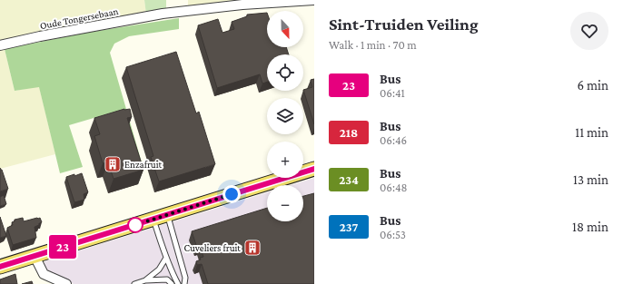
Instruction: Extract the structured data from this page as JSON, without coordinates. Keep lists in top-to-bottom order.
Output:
{
  "streets": {
    "street": ["Oude Tongersebaan"]
  },
  "places": {
    "building": ["Enzafruit", "Cuveliers fruit"]
  },
  "lines": ["bus line 23"],
  "north": "bottom",
  "page": {
    "on_map": "23",
    "heading": ["Sint-Truiden Veiling", "Walk · 1 min · 70 m"],
    "map_buttons": ["+", "−"],
    "list": [
      {
        "mark": "23",
        "name": "Bus",
        "note": "06:41",
        "value": "6 min"
      },
      {
        "mark": "218",
        "name": "Bus",
        "note": "06:46",
        "value": "11 min"
      },
      {
        "mark": "234",
        "name": "Bus",
        "note": "06:48",
        "value": "13 min"
      },
      {
        "mark": "237",
        "name": "Bus",
        "note": "06:53",
        "value": "18 min"
      }
    ]
  }
}
